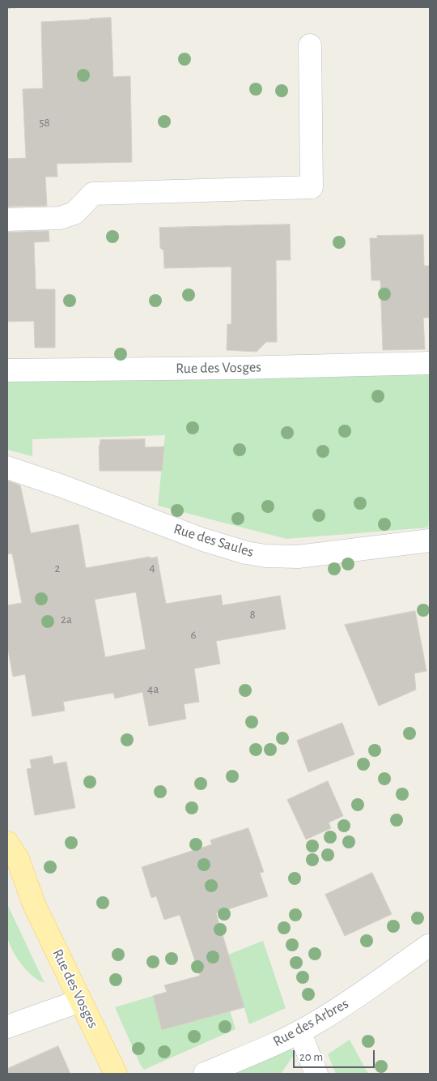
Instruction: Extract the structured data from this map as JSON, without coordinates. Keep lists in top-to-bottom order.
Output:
{
  "streets": {
    "main road": ["Rue des Vosges"],
    "street": ["Rue des Saules", "Rue des Arbres"]
  },
  "house_numbers": [
    "58",
    "4",
    "2",
    "8",
    "2a",
    "6",
    "4a"
  ],
  "scale_bar": "20 m"
}
